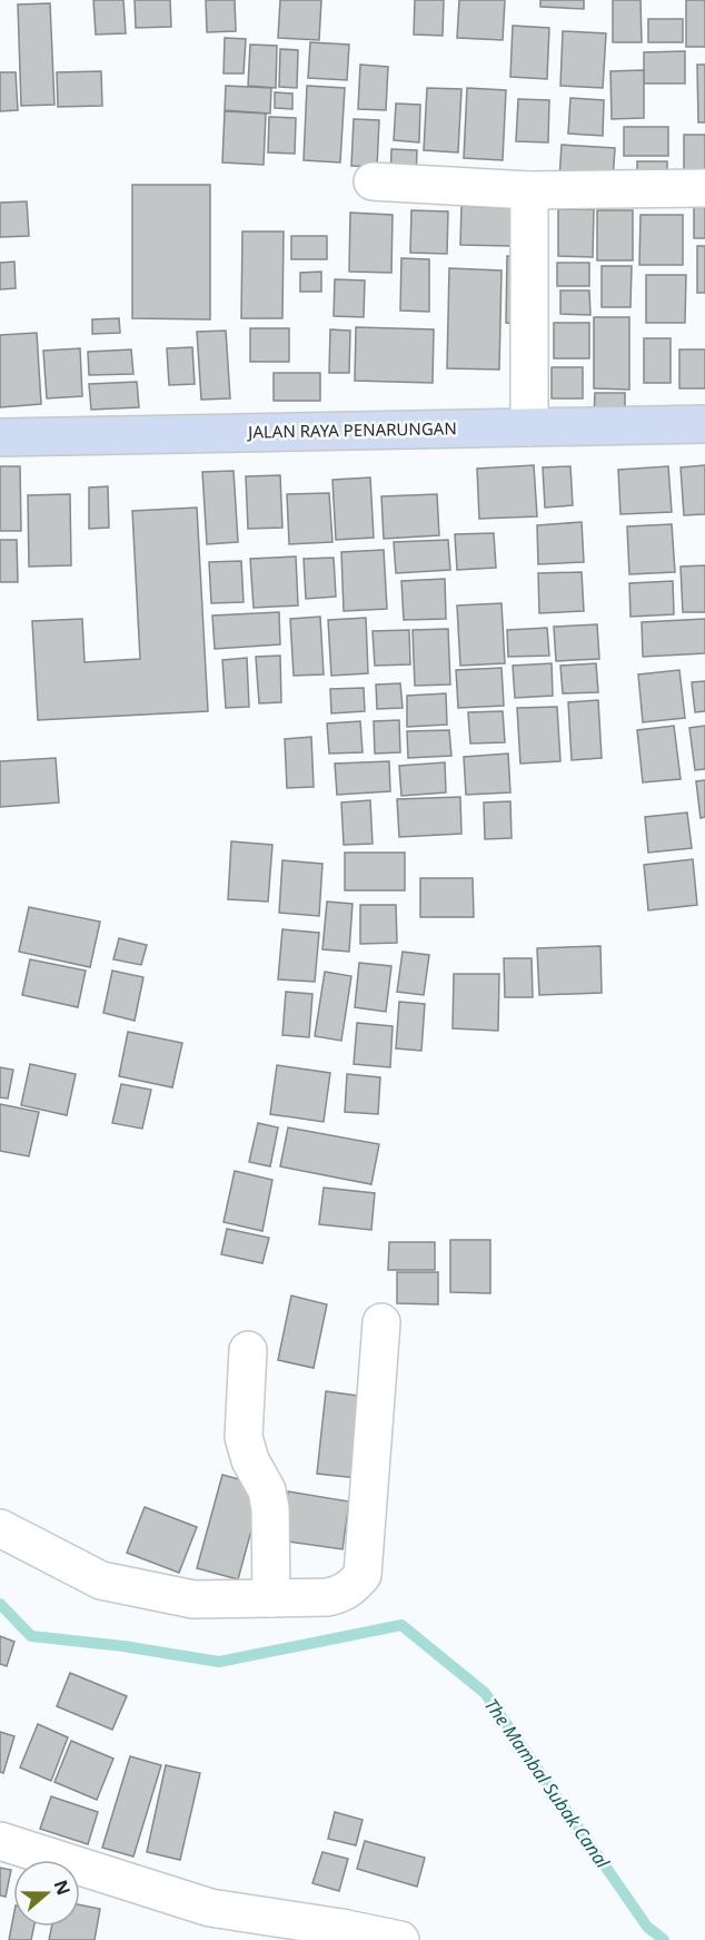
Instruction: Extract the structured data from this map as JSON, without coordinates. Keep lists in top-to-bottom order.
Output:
{
  "streets": {
    "main road": ["JALAN RAYA PENARUNGAN"]
  },
  "water": ["The Mambal Subak Canal"],
  "north": "right"
}
